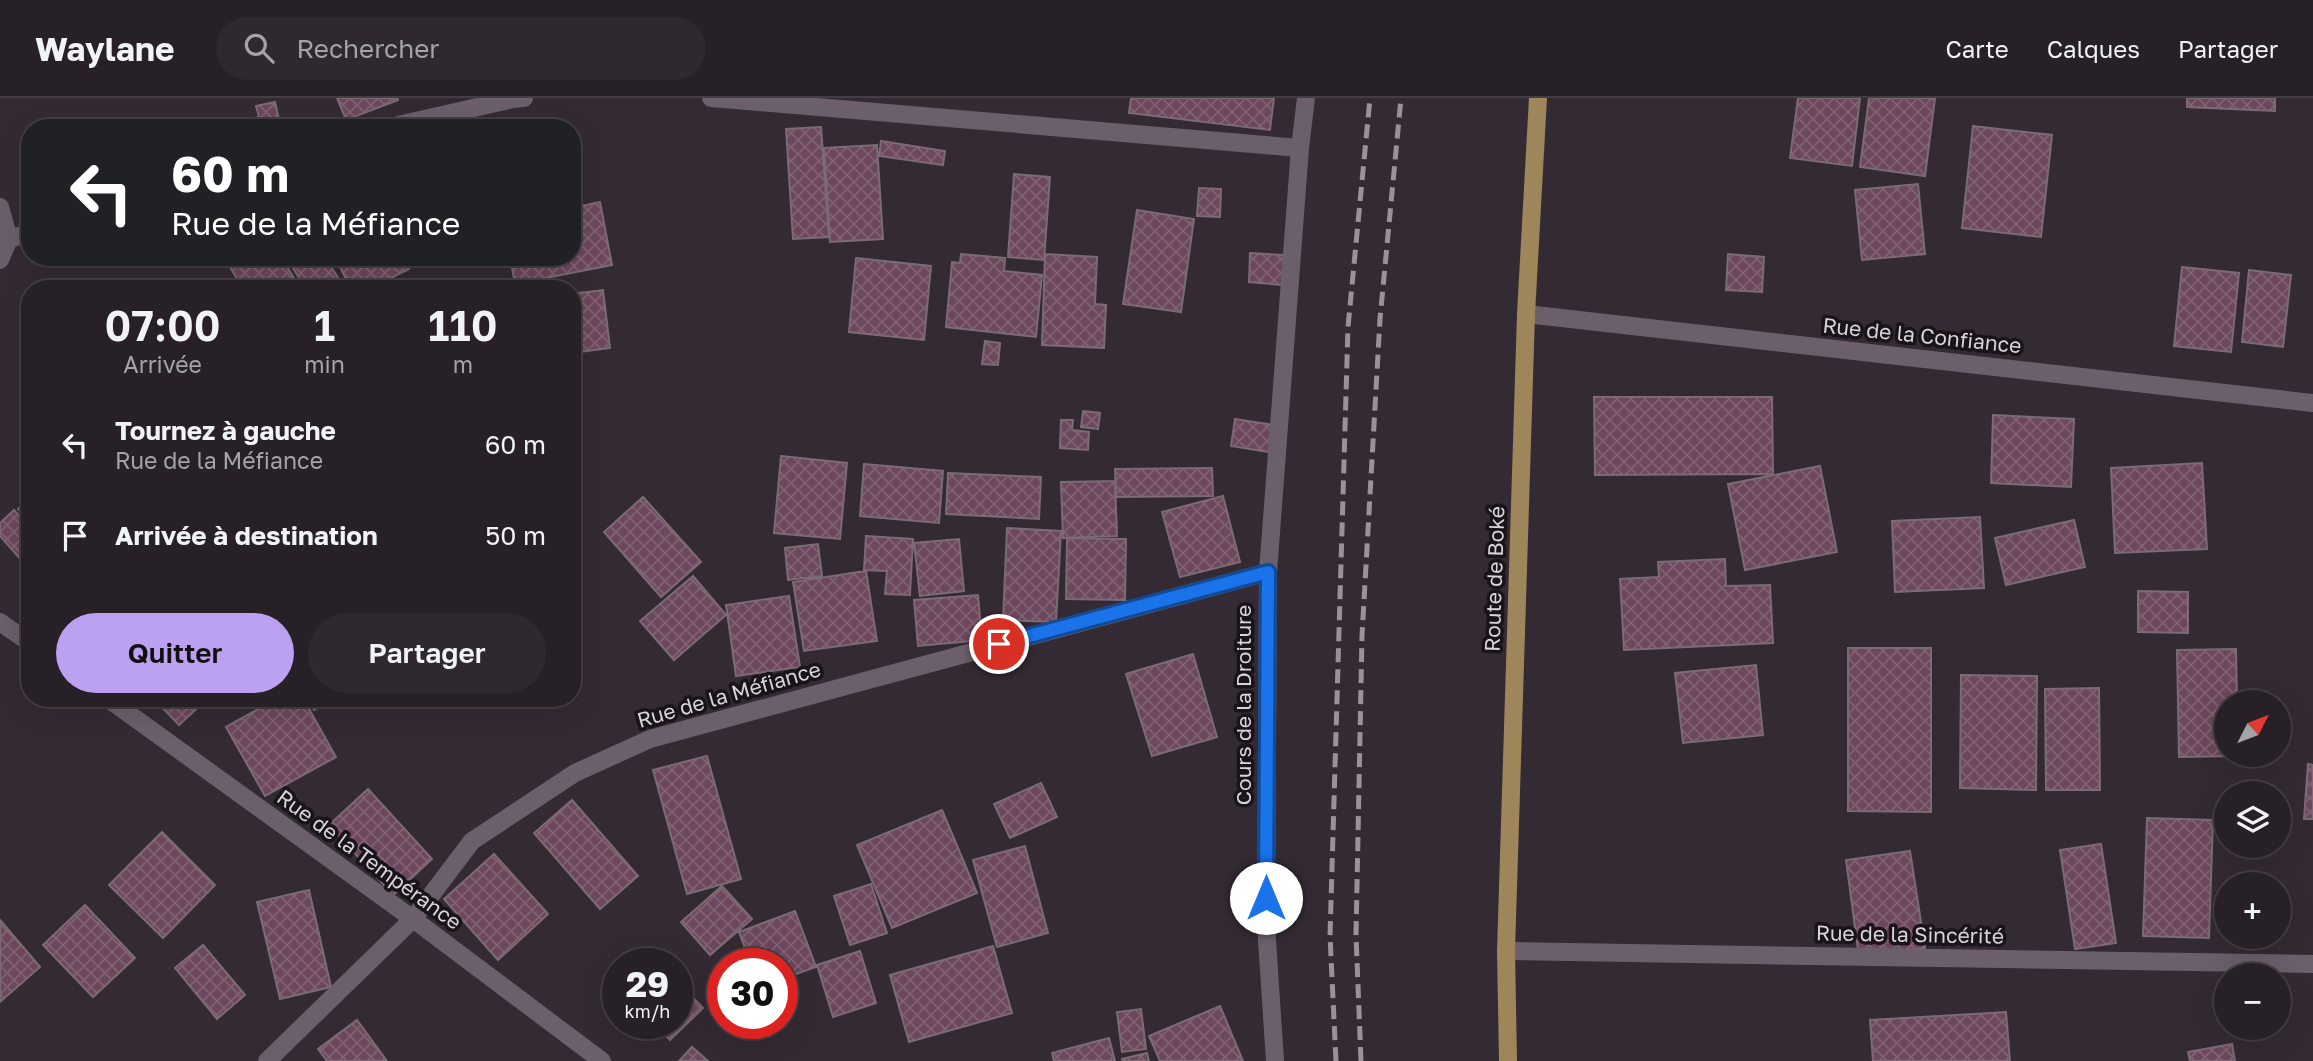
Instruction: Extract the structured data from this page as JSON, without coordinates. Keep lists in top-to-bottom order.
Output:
{
  "streets": {
    "main road": ["Route de Boké"],
    "street": [
      "Rue de la Confiance",
      "Rue de la Méfiance",
      "Cours de la Droiture",
      "Rue de la Tempérance",
      "Rue de la Sincérité"
    ]
  },
  "crossings": [
    ["Rue de la Confiance", "Route de Boké"],
    ["Route de Boké", "Rue de la Sincérité"],
    ["Rue de la Méfiance", "Cours de la Droiture"],
    ["Rue de la Méfiance", "Rue de la Tempérance"]
  ],
  "north": "top right",
  "page": {
    "header": "Waylane",
    "search": "Rechercher",
    "nav": ["Carte", "Calques", "Partager"],
    "turn": ["60 m", "Rue de la Méfiance"],
    "eta": [
      "07:00",
      "Arrivée",
      "1",
      "min",
      "110",
      "m"
    ],
    "list": [
      {
        "name": "Tournez à gauche",
        "note": "Rue de la Méfiance",
        "value": "60 m"
      },
      {
        "name": "Arrivée à destination",
        "value": "50 m"
      }
    ],
    "buttons": ["Quitter", "Partager"],
    "map_buttons": ["+", "−"],
    "speed": "29 km/h",
    "limit": "30"
  }
}
